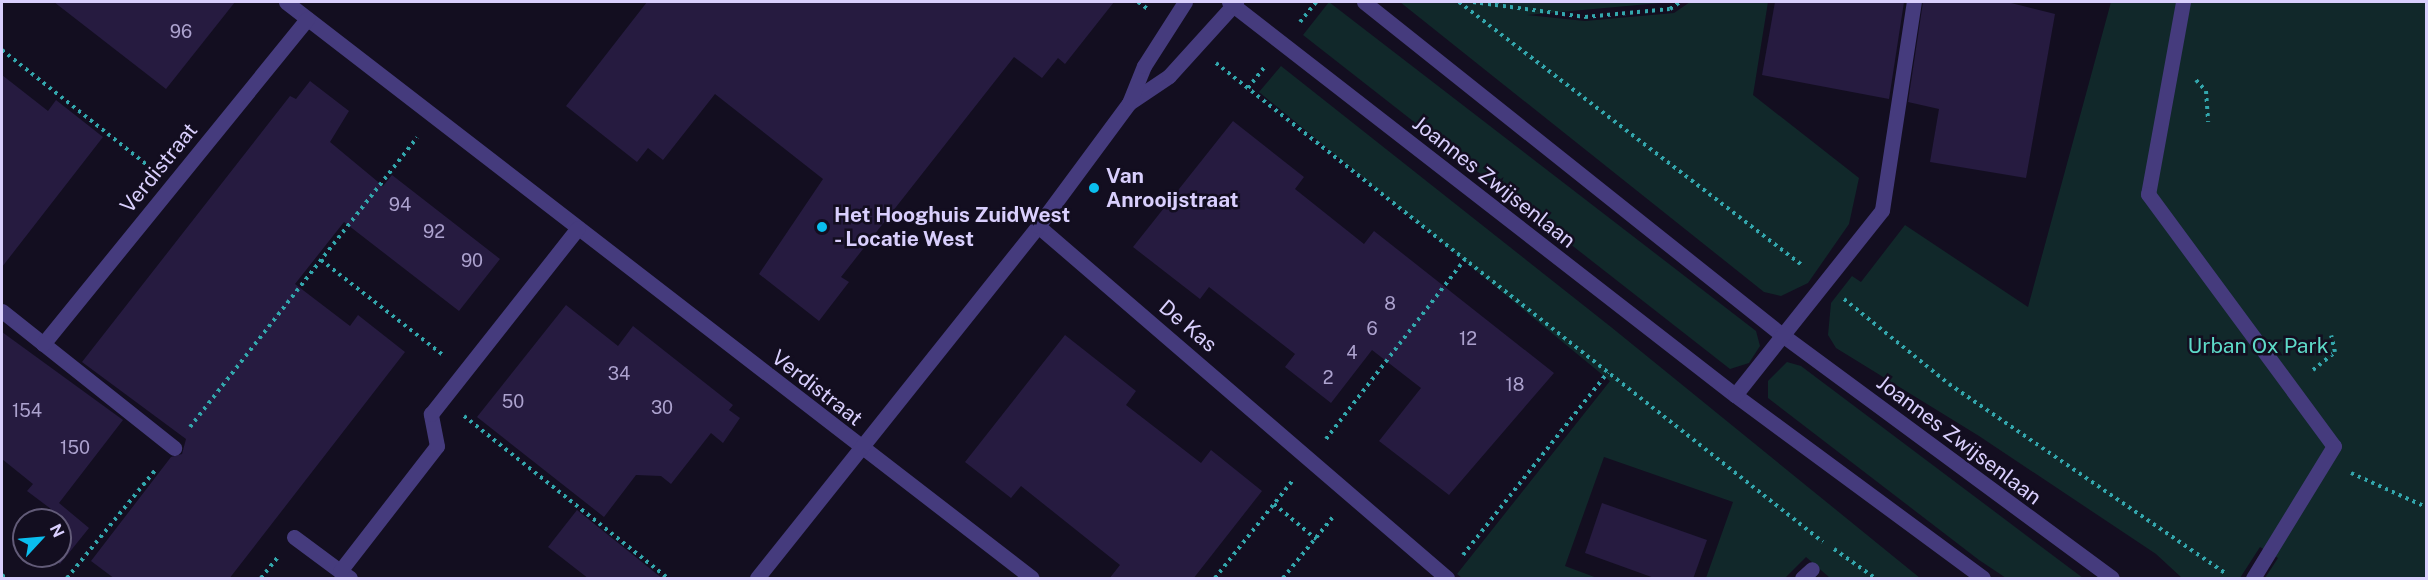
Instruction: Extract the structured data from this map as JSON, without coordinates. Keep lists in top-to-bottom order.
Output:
{
  "streets": {
    "street": ["Verdistraat", "Joannes Zwijsenlaan", "De Kas"]
  },
  "parks": ["Urban Ox Park"],
  "places": ["Van Anrooijstraat", "Het Hooghuis ZuidWest - Locatie West"],
  "house_numbers": [
    "96",
    "94",
    "92",
    "90",
    "8",
    "6",
    "12",
    "4",
    "34",
    "2",
    "18",
    "50",
    "30",
    "154",
    "150"
  ],
  "north": "top right"
}
